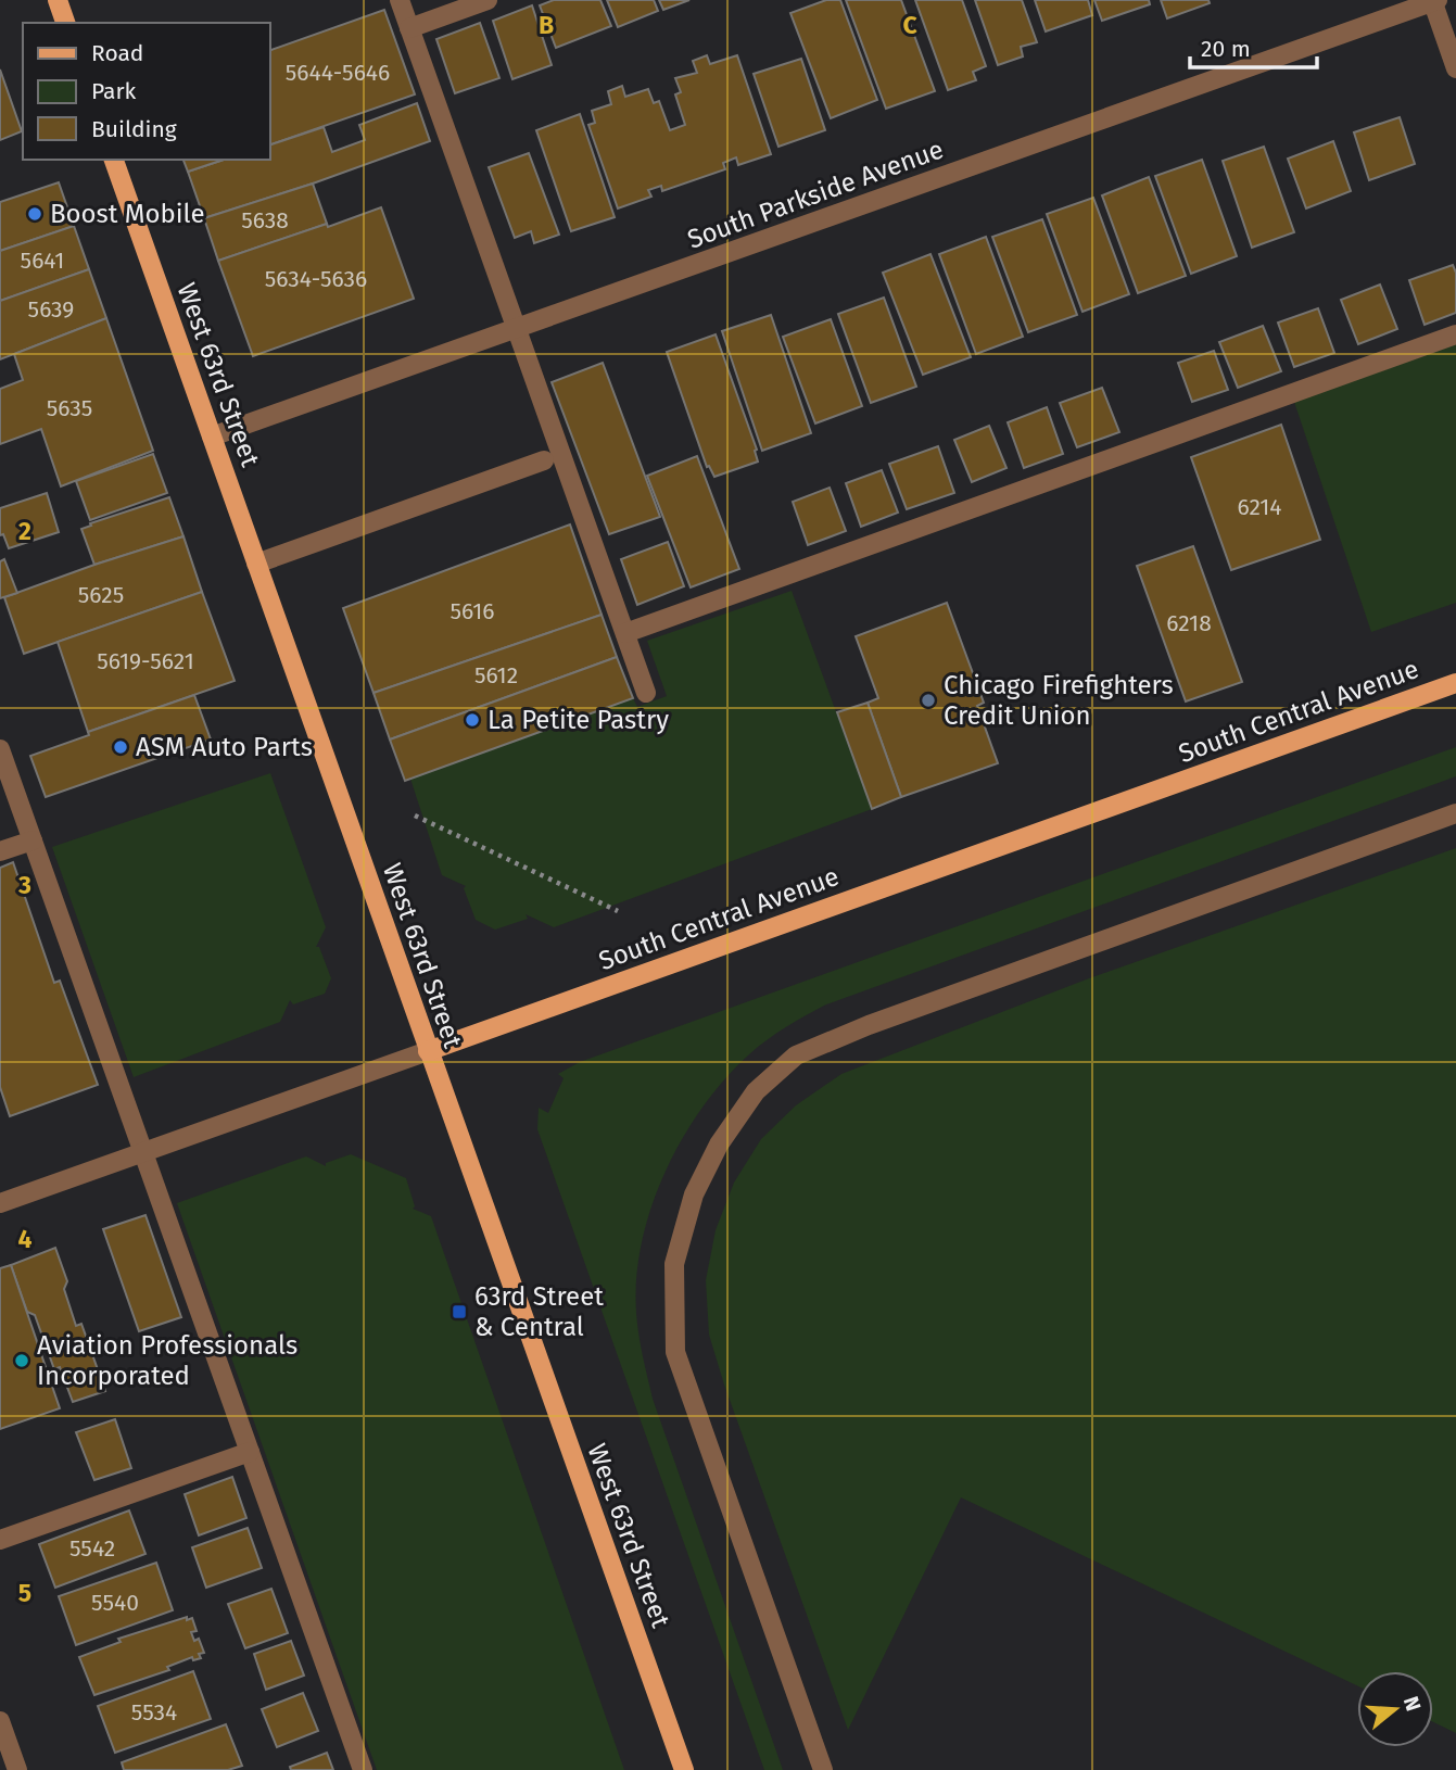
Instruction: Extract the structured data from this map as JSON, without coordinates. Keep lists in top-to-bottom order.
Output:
{
  "streets": {
    "main road": ["West 63rd Street", "South Central Avenue"],
    "street": ["South Parkside Avenue"]
  },
  "crossings": [
    ["South Parkside Avenue", "West 63rd Street"],
    ["West 63rd Street", "South Central Avenue"]
  ],
  "places": {
    "other": [
      "Boost Mobile",
      "Chicago Firefighters Credit Union",
      "La Petite Pastry",
      "ASM Auto Parts",
      "Aviation Professionals Incorporated"
    ],
    "transit": ["63rd Street & Central"]
  },
  "house_numbers": [
    "5644-5646",
    "5638",
    "5641",
    "5634-5636",
    "5639",
    "5635",
    "6214",
    "5625",
    "5616",
    "6218",
    "5619-5621",
    "5612",
    "5542",
    "5540",
    "5534"
  ],
  "legend": ["Road", "Park", "Building"],
  "scale_bar": "20 m",
  "north": "right",
  "grid": {
    "columns": ["B", "C"],
    "rows": [
      "2",
      "3",
      "4",
      "5"
    ]
  }
}
